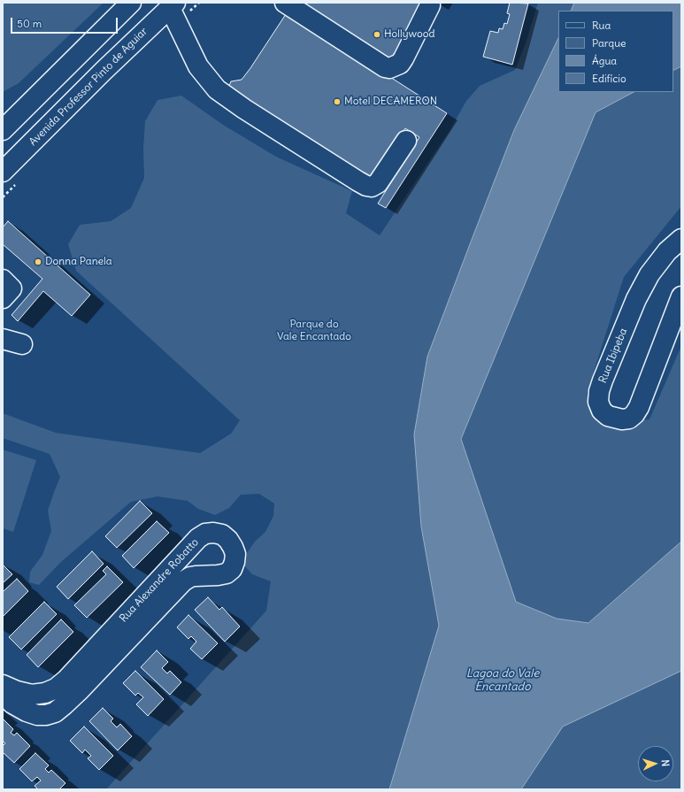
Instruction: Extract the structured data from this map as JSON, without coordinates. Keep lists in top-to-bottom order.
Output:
{
  "streets": {
    "street": ["Avenida Professor Pinto de Aguiar", "Rua Ibipeba", "Rua Alexandre Robatto"]
  },
  "water": ["Lagoa do Vale Encantado"],
  "parks": ["Parque do Vale Encantado"],
  "places": ["Hollywood", "Motel DECAMERON", "Donna Panela"],
  "legend": [
    "Rua",
    "Parque",
    "Água",
    "Edifício"
  ],
  "scale_bar": "50 m",
  "north": "right"
}
